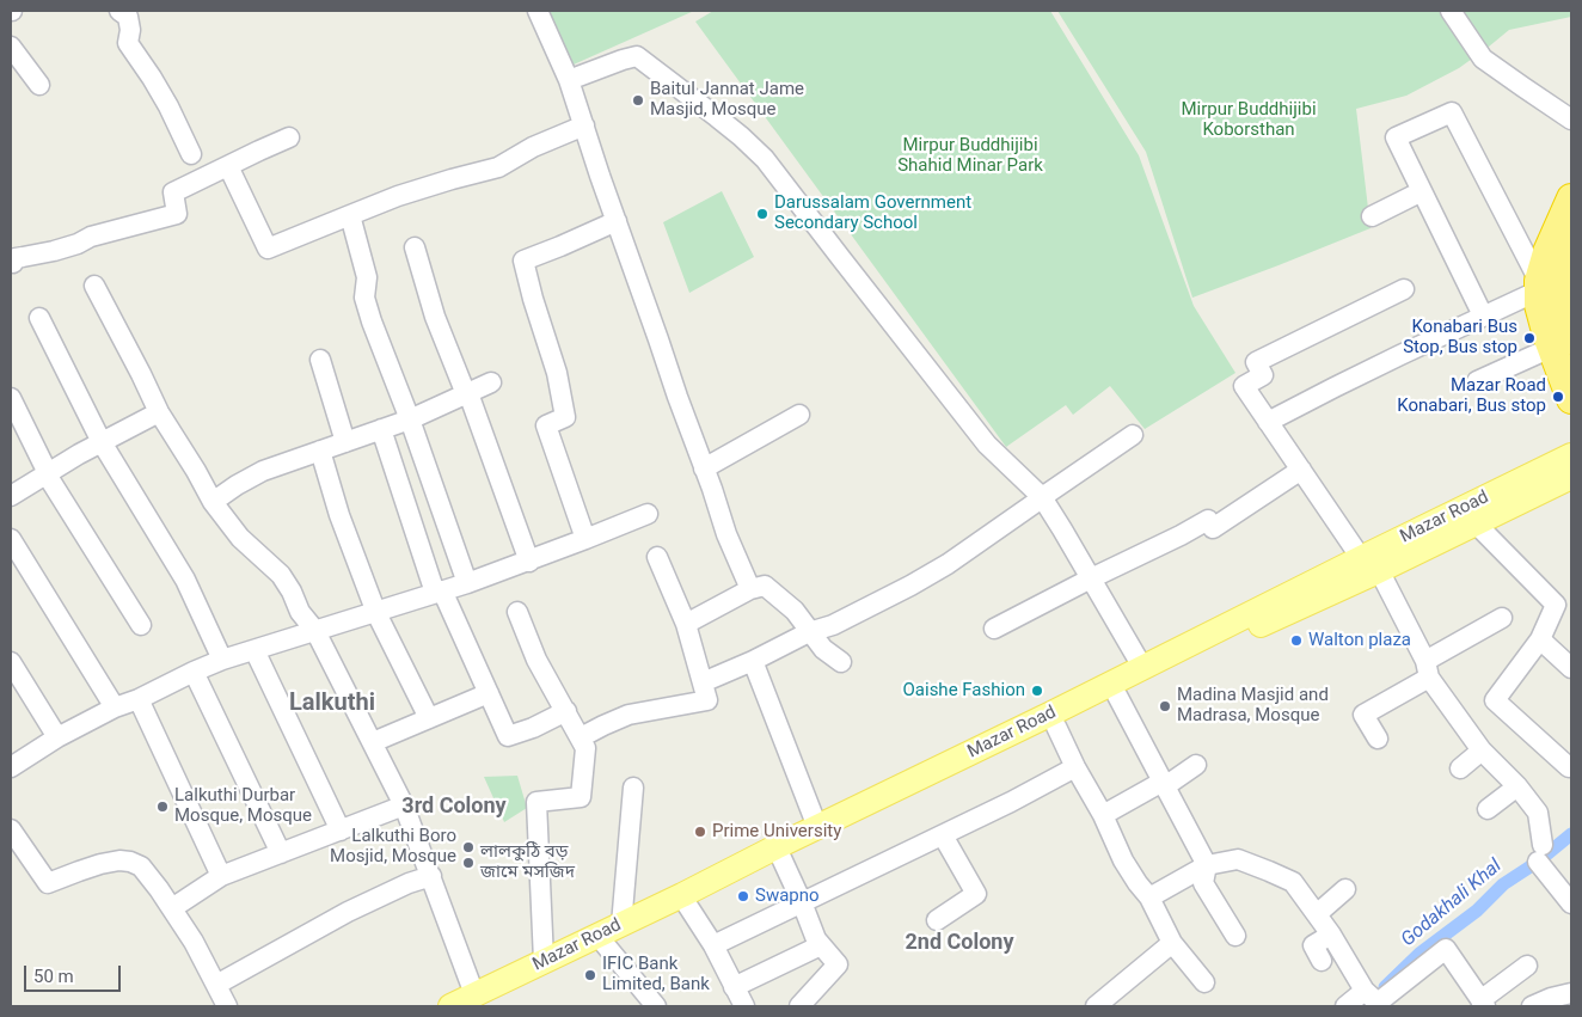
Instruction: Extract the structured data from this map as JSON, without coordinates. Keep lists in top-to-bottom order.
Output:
{
  "streets": {
    "main road": ["Mazar Road"]
  },
  "districts": ["Lalkuthi", "3rd Colony", "2nd Colony"],
  "water": ["Godakhali Khal"],
  "parks": ["Mirpur Buddhijibi Koborsthan", "Mirpur Buddhijibi Shahid Minar Park"],
  "places": [
    "Baitul Jannat Jame Masjid, Mosque",
    "Darussalam Government Secondary School",
    "Konabari Bus Stop, Bus stop",
    "Mazar Road Konabari, Bus stop",
    "Walton plaza",
    "Oaishe Fashion",
    "Madina Masjid and Madrasa, Mosque",
    "Lalkuthi Durbar Mosque, Mosque",
    "Prime University",
    "Lalkuthi Boro Mosjid, Mosque",
    "লালকুঠি বড় জামে মসজিদ",
    "Swapno",
    "IFIC Bank Limited, Bank"
  ],
  "scale_bar": "50 m"
}
